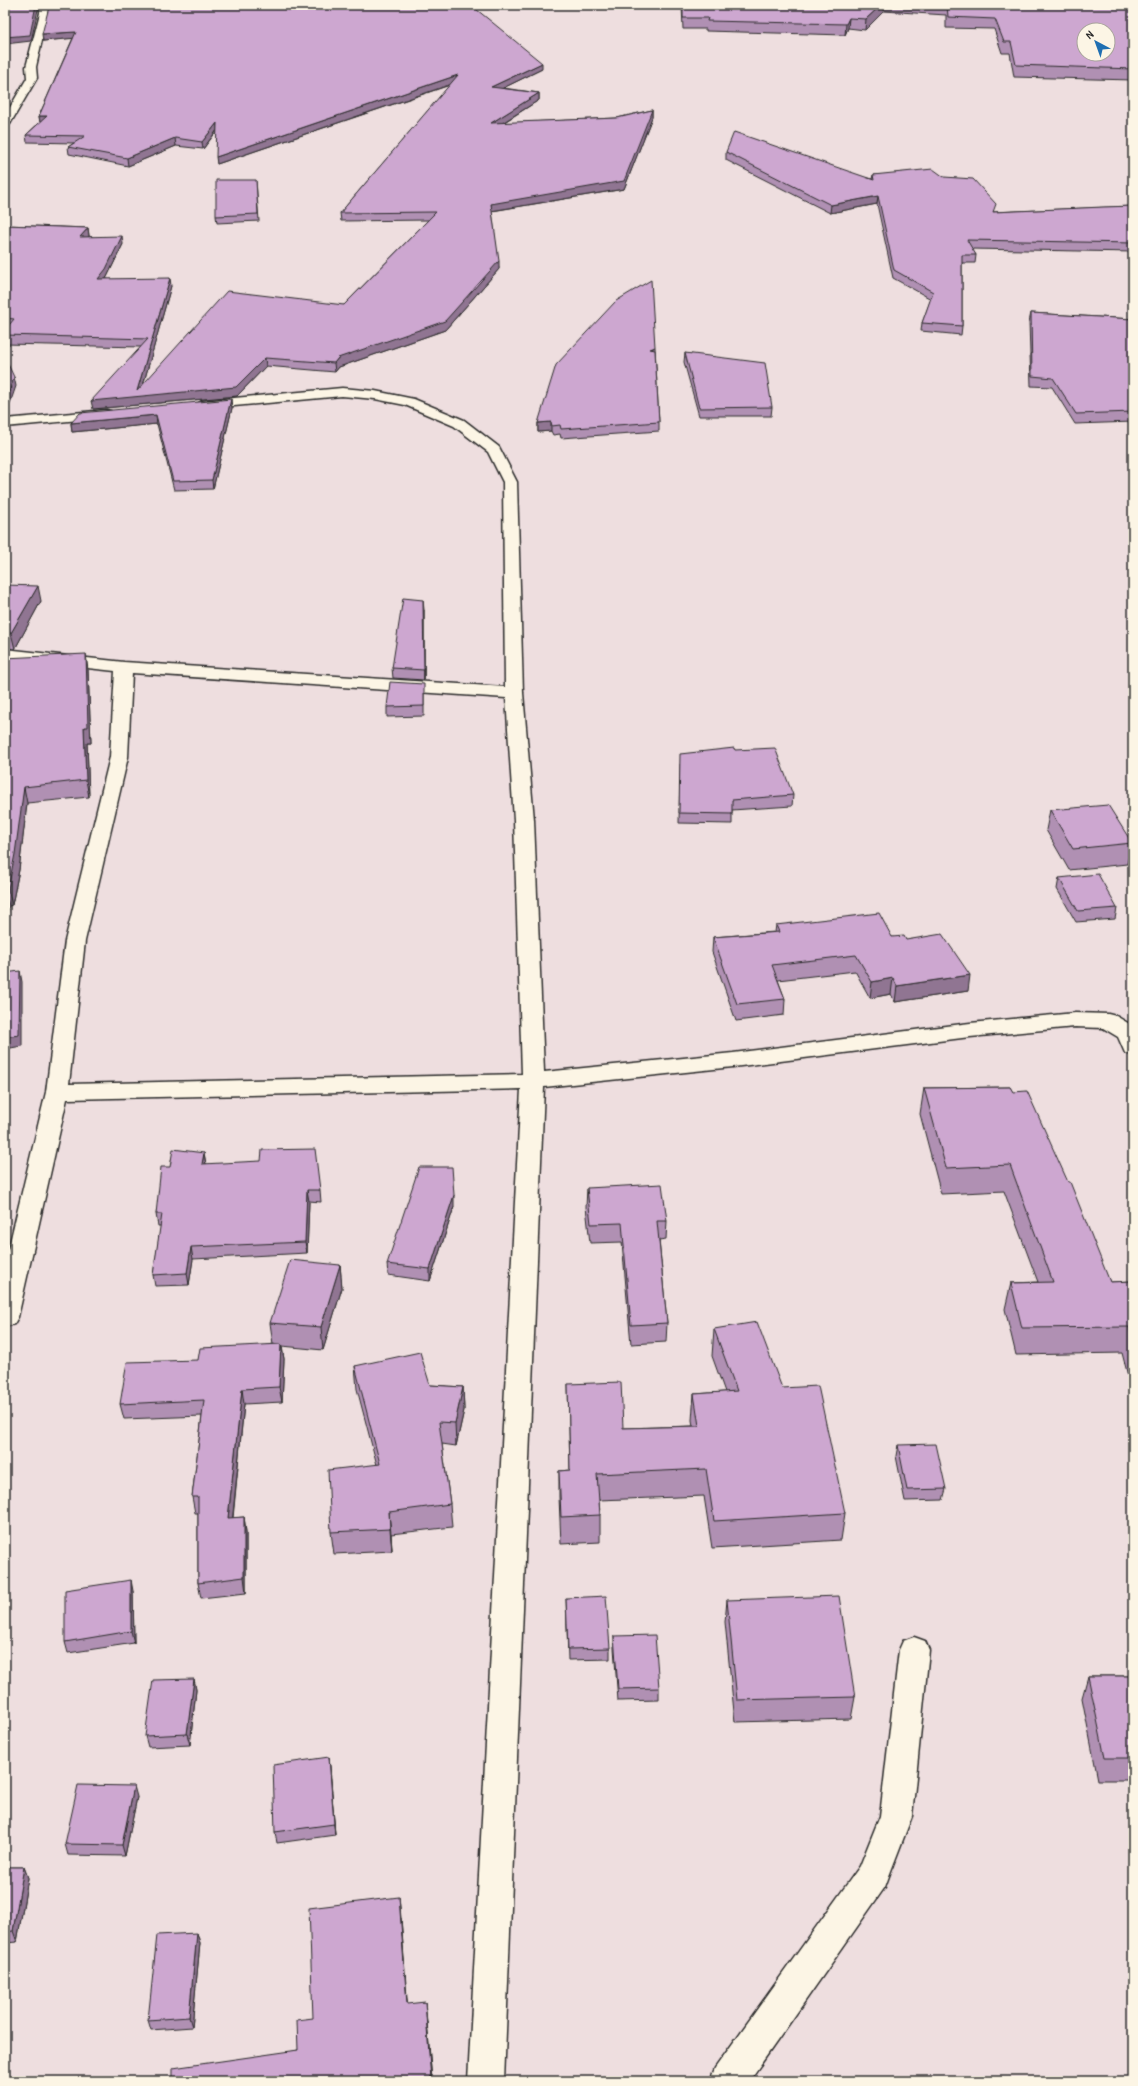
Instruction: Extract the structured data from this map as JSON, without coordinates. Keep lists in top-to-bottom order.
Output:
{
  "north": "top left"
}
